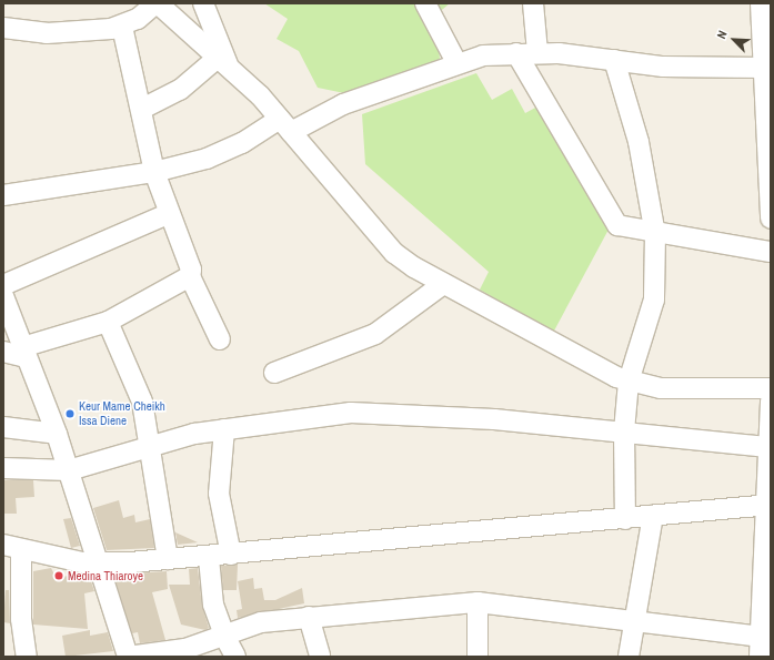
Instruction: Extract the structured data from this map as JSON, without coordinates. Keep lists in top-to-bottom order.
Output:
{
  "places": ["Keur Mame Cheikh Issa Diene", "Medina Thiaroye"],
  "north": "top left"
}
